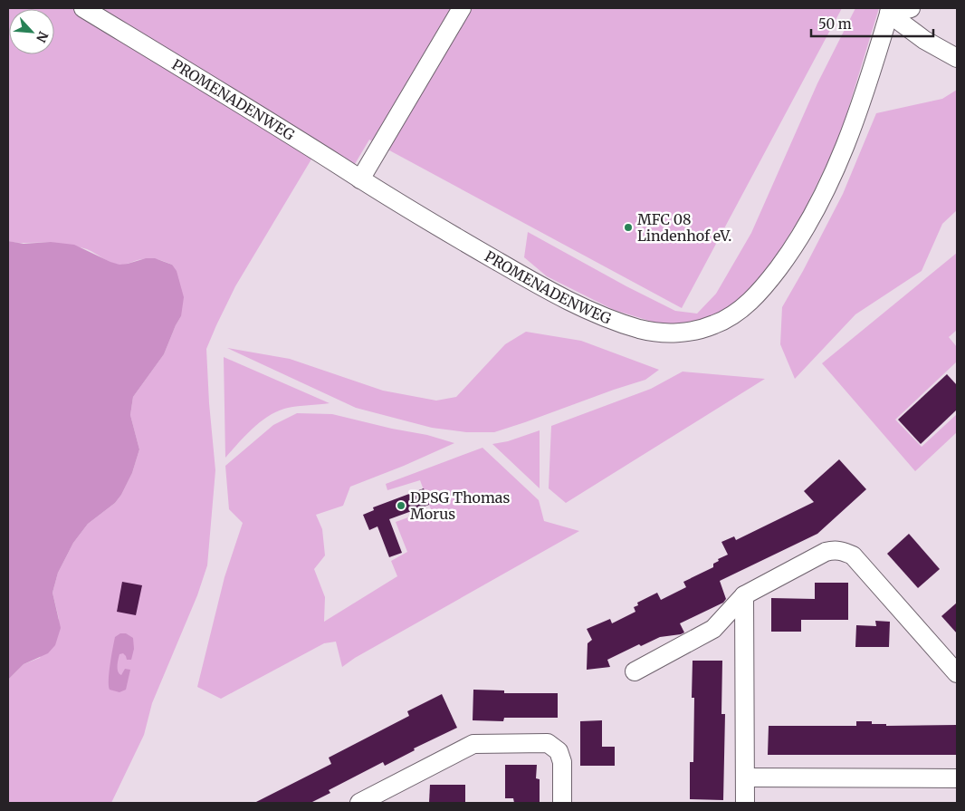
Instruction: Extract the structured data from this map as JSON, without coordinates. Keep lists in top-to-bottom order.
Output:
{
  "streets": {
    "street": ["PROMENADENWEG"]
  },
  "places": ["MFC 08 Lindenhof eV.", "DPSG Thomas Morus"],
  "scale_bar": "50 m",
  "north": "bottom right"
}
